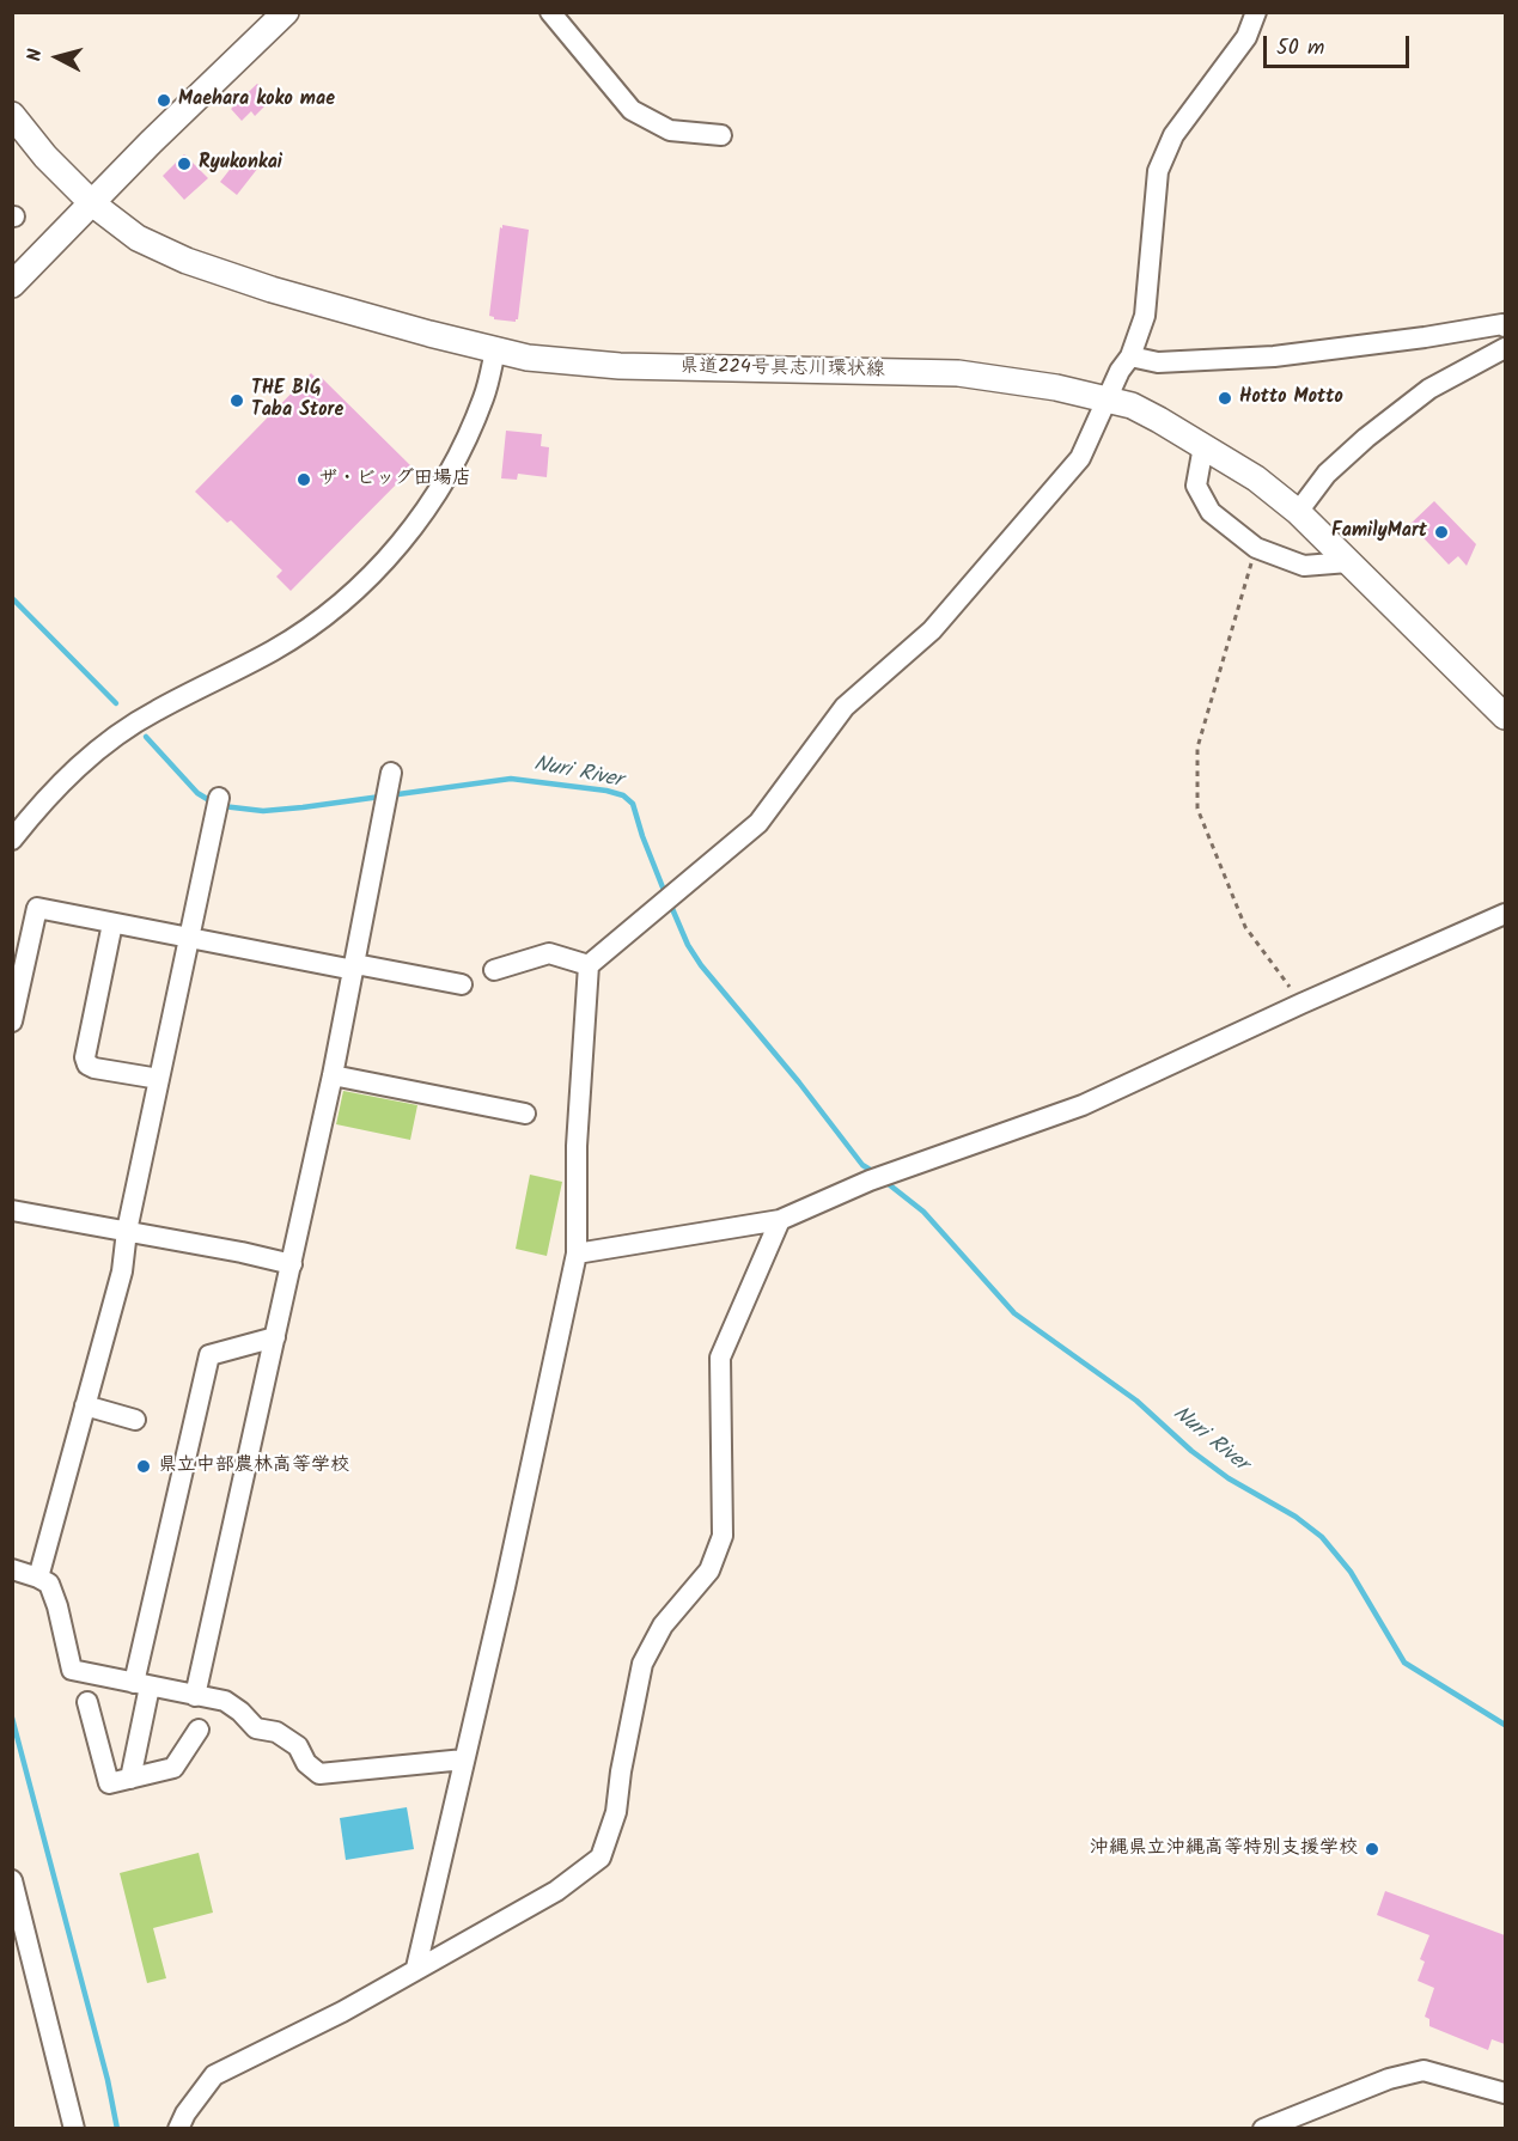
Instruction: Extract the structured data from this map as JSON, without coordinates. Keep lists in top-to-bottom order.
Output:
{
  "streets": {
    "main road": ["県道224号具志川環状線"]
  },
  "water": ["Nuri River"],
  "places": [
    "Maehara koko mae",
    "Ryukonkai",
    "Hotto Motto",
    "THE BIG Taba Store",
    "ザ・ビッグ田場店",
    "FamilyMart",
    "県立中部農林高等学校",
    "沖縄県立沖縄高等特別支援学校"
  ],
  "scale_bar": "50 m",
  "north": "left"
}
